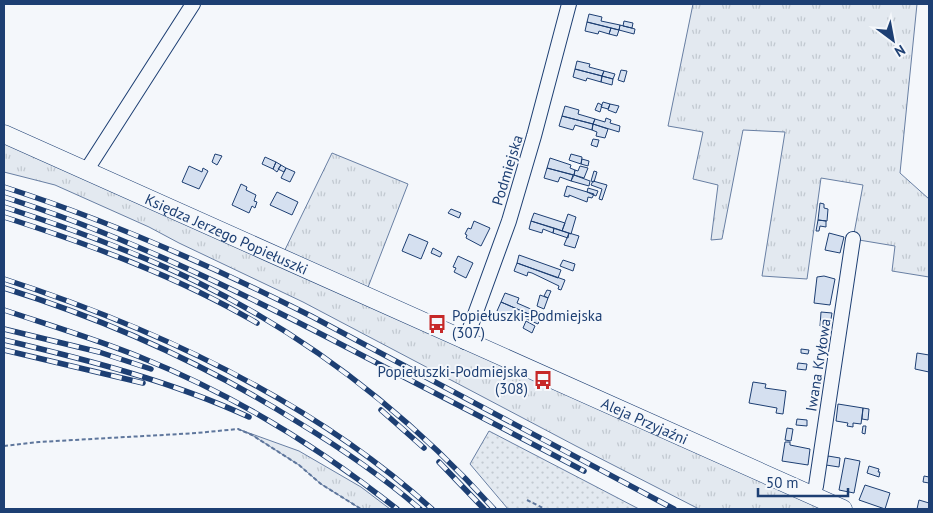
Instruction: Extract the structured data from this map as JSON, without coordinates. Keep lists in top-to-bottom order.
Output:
{
  "streets": {
    "main road": ["Księdza Jerzego Popiełuszki", "Aleja Przyjaźni"],
    "street": ["Podmiejska", "Iwana Kryłowa"]
  },
  "crossings": [
    ["Podmiejska", "Aleja Przyjaźni"],
    ["Księdza Jerzego Popiełuszki", "Aleja Przyjaźni"],
    ["Iwana Kryłowa", "Aleja Przyjaźni"]
  ],
  "places": {
    "bus stop": ["Popiełuszki-Podmiejska (307)", "Popiełuszki-Podmiejska (308)"]
  },
  "scale_bar": "50 m",
  "north": "bottom right"
}
